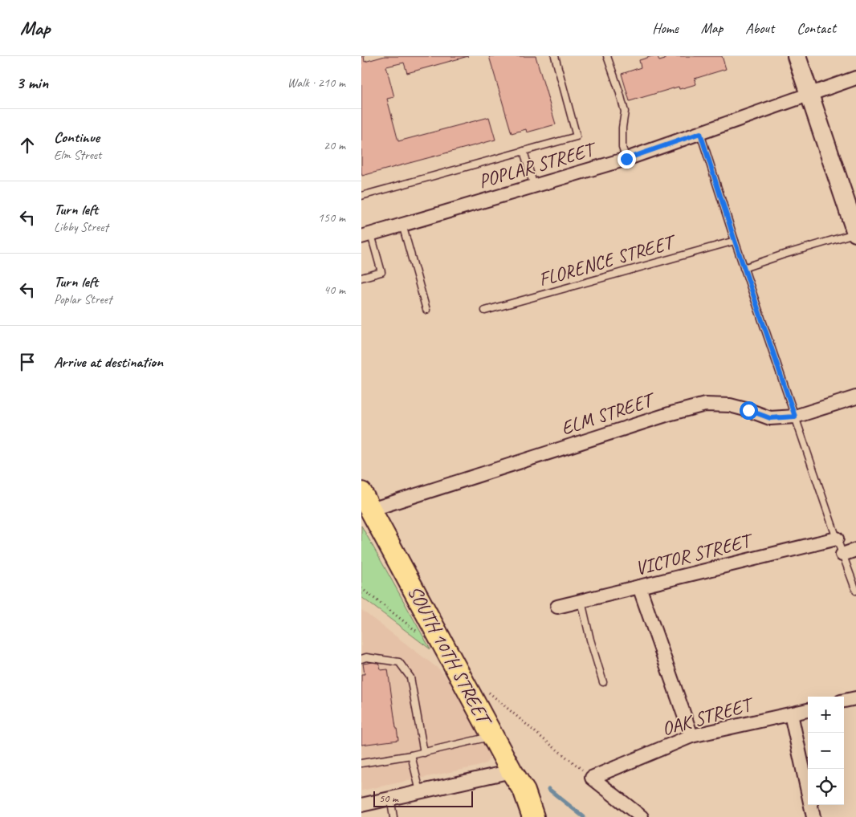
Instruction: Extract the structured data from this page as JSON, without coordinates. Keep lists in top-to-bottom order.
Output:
{
  "streets": {
    "highway": ["SOUTH 10TH STREET"],
    "street": [
      "POPLAR STREET",
      "ELM STREET",
      "VICTOR STREET",
      "OAK STREET"
    ],
    "lane": ["FLORENCE STREET"]
  },
  "crossings": [
    ["ELM STREET", "SOUTH 10TH STREET"]
  ],
  "scale_bar": "50 m",
  "page": {
    "header": "Map",
    "nav": [
      "Home",
      "Map",
      "About",
      "Contact"
    ],
    "heading": ["3 min", "Walk · 210 m"],
    "list": [
      ["Continue", "Elm Street", "20 m"],
      ["Turn left", "Libby Street", "150 m"],
      ["Turn left", "Poplar Street", "40 m"],
      "Arrive at destination"
    ],
    "map_buttons": ["+", "−"],
    "scale": "50 m"
  }
}
